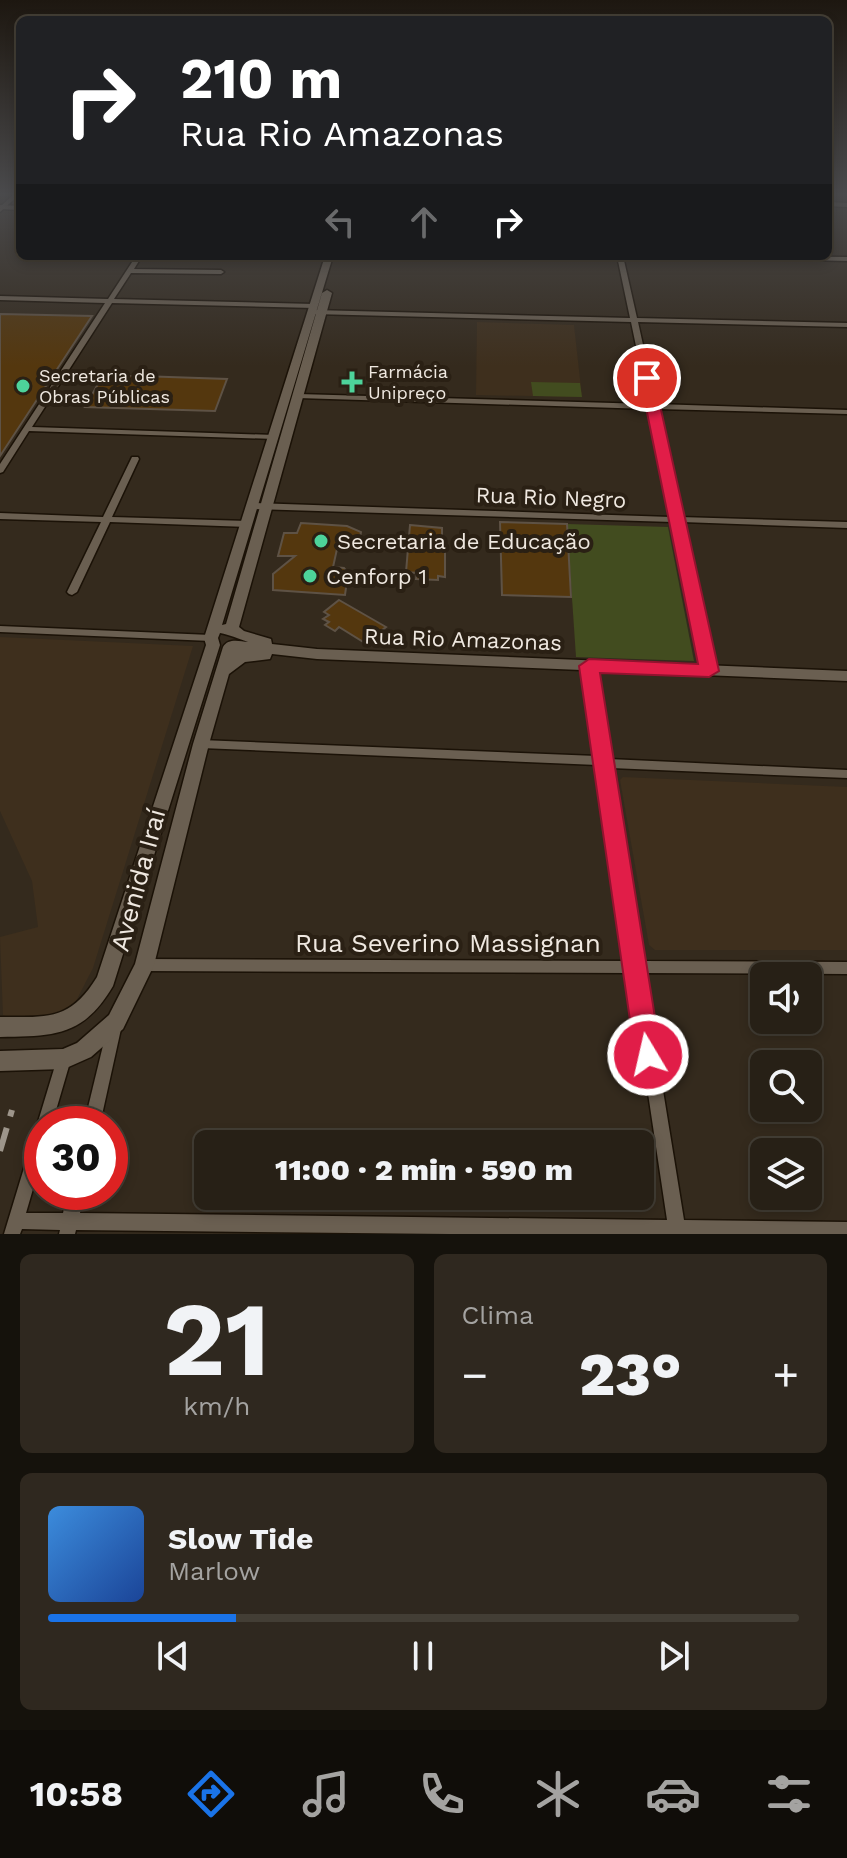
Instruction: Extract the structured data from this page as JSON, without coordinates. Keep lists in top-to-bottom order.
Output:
{
  "streets": {
    "main road": ["Rua Rio Amazonas", "Avenida Iraí"],
    "street": ["Rua Rio Negro", "Rua Severino Massignan"]
  },
  "crossings": [
    ["Rua Rio Negro", "Avenida Iraí"],
    ["Rua Rio Amazonas", "Avenida Iraí"],
    ["Avenida Iraí", "Rua Severino Massignan"]
  ],
  "places": {
    "health": ["Farmácia Unipreço"],
    "other": ["Secretaria de Obras Públicas", "Secretaria de Educação", "Cenforp 1"]
  },
  "page": {
    "turn": ["210 m", "Rua Rio Amazonas"],
    "limit": "30",
    "trip": "11:00 · 2 min · 590 m",
    "tile": [
      ["21", "km/h"],
      "Clima"
    ],
    "heat": ["−", "23°", "+"],
    "song": ["Slow Tide", "Marlow"],
    "tabs": "10:58"
  }
}
